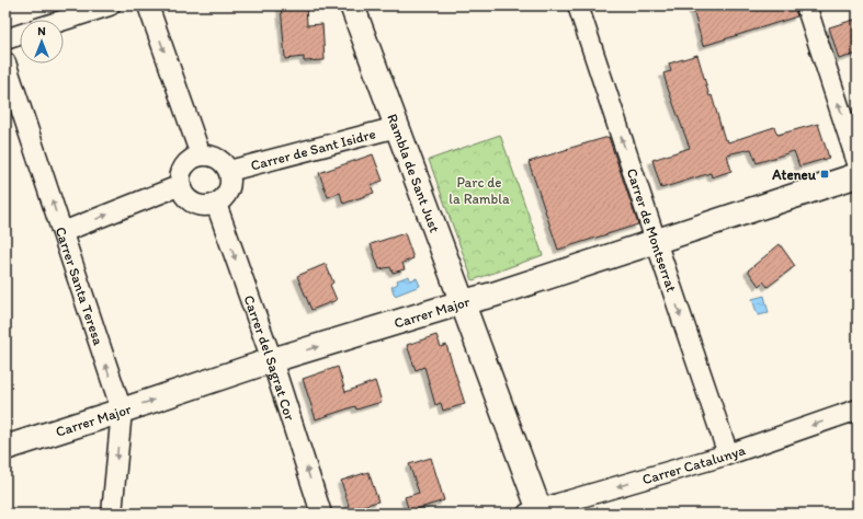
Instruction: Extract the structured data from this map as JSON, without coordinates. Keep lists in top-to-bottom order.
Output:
{
  "streets": {
    "street": [
      "Carrer de Sant Isidre",
      "Rambla de Sant Just",
      "Carrer de Montserrat",
      "Carrer Santa Teresa",
      "Carrer Major",
      "Carrer del Sagrat Cor",
      "Carrer Catalunya"
    ]
  },
  "crossings": [
    ["Carrer de Sant Isidre", "Rambla de Sant Just"],
    ["Carrer de Sant Isidre", "Carrer del Sagrat Cor"],
    ["Rambla de Sant Just", "Carrer Major"],
    ["Rambla de Sant Just", "Carrer Catalunya"],
    ["Carrer de Montserrat", "Carrer Major"],
    ["Carrer de Montserrat", "Carrer Catalunya"],
    ["Carrer Santa Teresa", "Carrer Major"],
    ["Carrer Major", "Carrer del Sagrat Cor"]
  ],
  "one_way": ["Carrer Catalunya"],
  "parks": ["Parc de la Rambla"],
  "places": {
    "transit": ["Ateneu"]
  },
  "north": "top"
}
